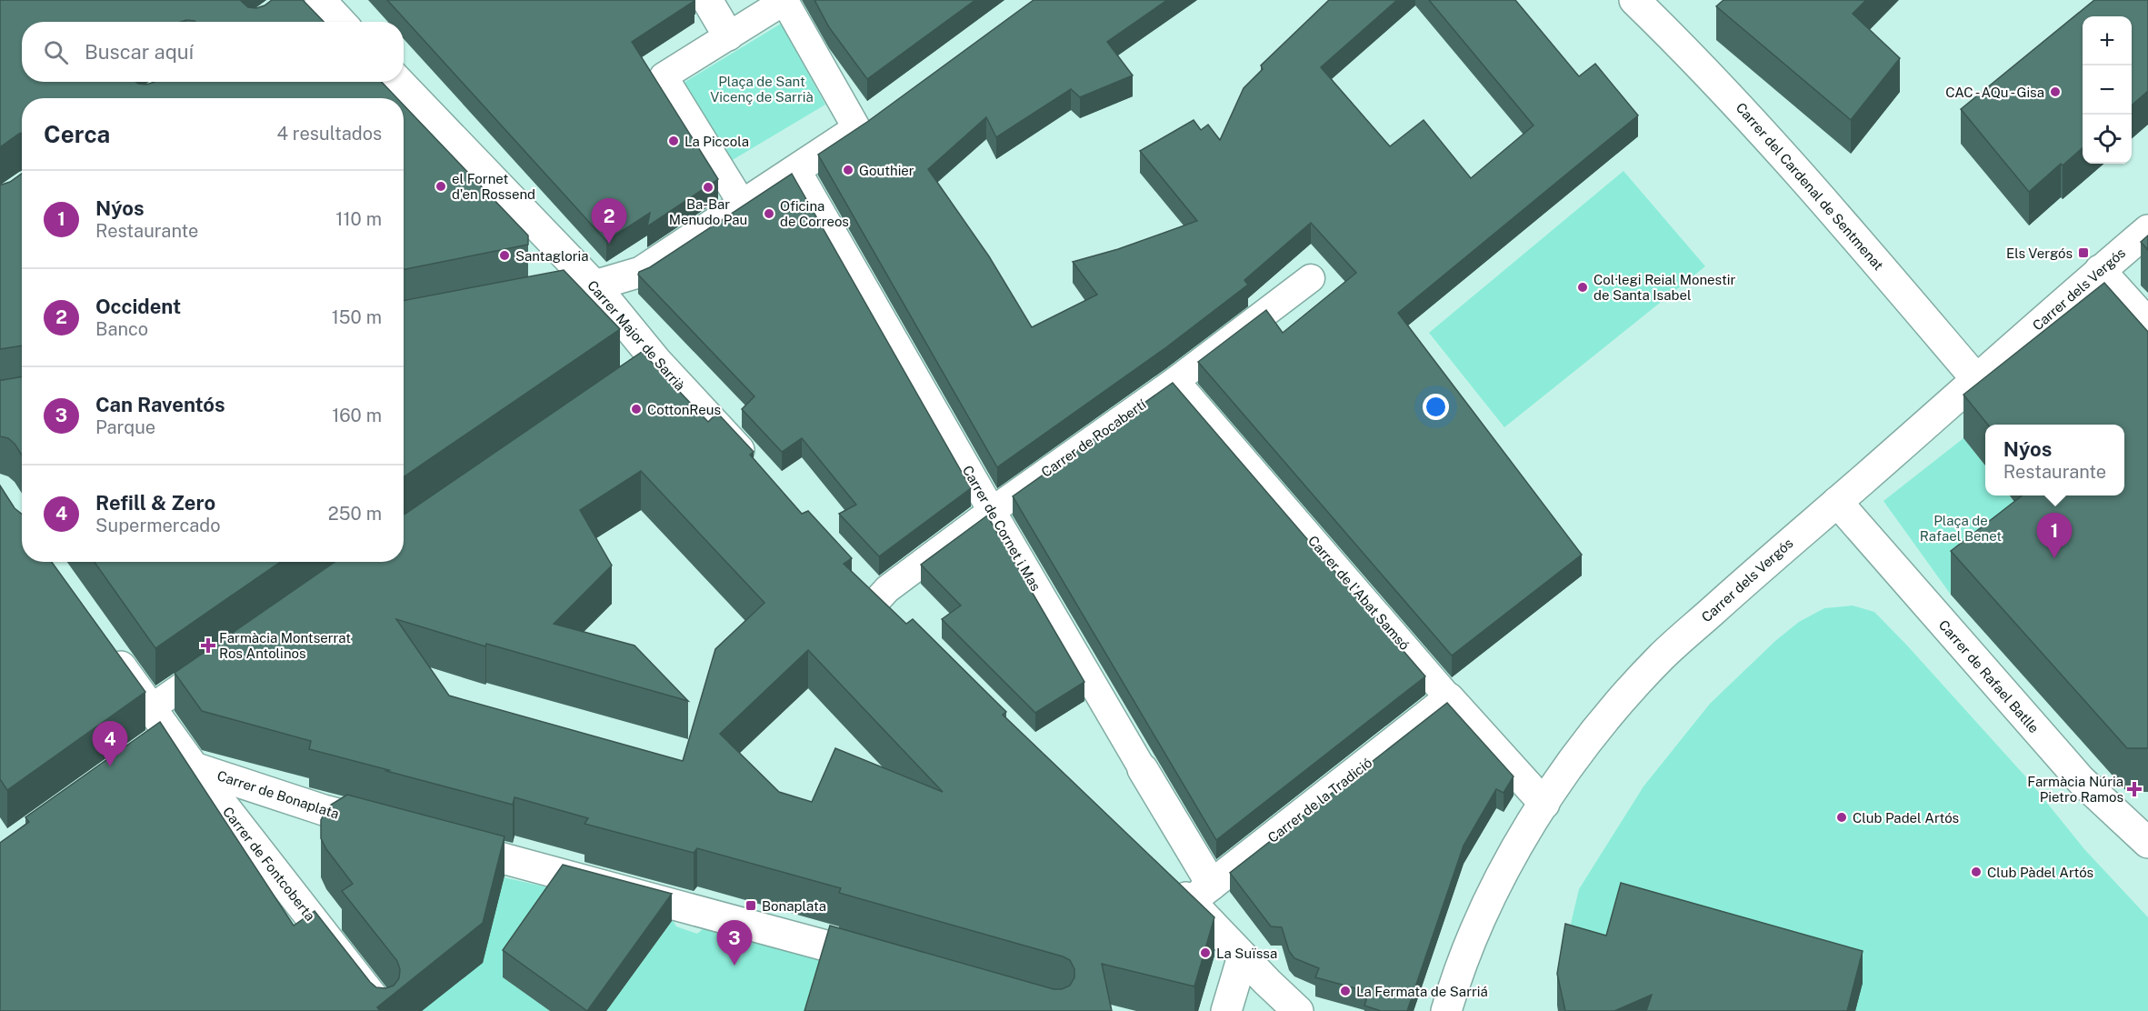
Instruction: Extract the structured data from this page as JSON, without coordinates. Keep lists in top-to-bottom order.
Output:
{
  "streets": {
    "street": [
      "Carrer del Cardenal de Sentmenat",
      "Carrer dels Vergós",
      "Carrer Major de Sarrià",
      "Carrer de Rocabertí",
      "Carrer de Cornet i Mas",
      "Carrer de l'Abat Samsó",
      "Carrer de Rafael Batlle",
      "Carrer de Bonaplata",
      "Carrer de la Tradició",
      "Carrer de Fontcoberta"
    ]
  },
  "crossings": [
    ["Carrer del Cardenal de Sentmenat", "Carrer dels Vergós"],
    ["Carrer dels Vergós", "Carrer de l'Abat Samsó"],
    ["Carrer dels Vergós", "Carrer de Rafael Batlle"],
    ["Carrer de Rocabertí", "Carrer de Cornet i Mas"],
    ["Carrer de Rocabertí", "Carrer de l'Abat Samsó"],
    ["Carrer de Cornet i Mas", "Carrer de la Tradició"],
    ["Carrer de l'Abat Samsó", "Carrer de la Tradició"],
    ["Carrer de Bonaplata", "Carrer de Fontcoberta"]
  ],
  "parks": ["Plaça de Sant Vicenç de Sarrià", "Plaça de Rafael Benet"],
  "places": {
    "other": [
      "CAC - AQu - Gisa",
      "La Piccola",
      "Gouthier",
      "el Fornet d'en Rossend",
      "Ba-Bar Menudo Pau",
      "Oficina de Correos",
      "Santagloria",
      "Col·legi Reial Monestir de Santa Isabel",
      "CottonReus",
      "Club Padel Artós",
      "Club Pàdel Artós",
      "La Suïssa",
      "La Fermata de Sarriá"
    ],
    "transit": ["Els Vergós", "Bonaplata"],
    "health": ["Farmàcia Montserrat Ros Antolinos", "Farmàcia Núria Pietro Ramos"]
  },
  "page": {
    "map_buttons": ["+", "−"],
    "search": "Buscar aquí",
    "heading": ["Cerca", "4 resultados"],
    "list": [
      {
        "mark": "1",
        "name": "Nýos",
        "note": "Restaurante",
        "value": "110 m"
      },
      {
        "mark": "2",
        "name": "Occident",
        "note": "Banco",
        "value": "150 m"
      },
      {
        "mark": "3",
        "name": "Can Raventós",
        "note": "Parque",
        "value": "160 m"
      },
      {
        "mark": "4",
        "name": "Refill & Zero",
        "note": "Supermercado",
        "value": "250 m"
      }
    ],
    "pins": [
      "2",
      "1",
      "4",
      "3"
    ],
    "popup": ["Nýos", "Restaurante"]
  }
}
